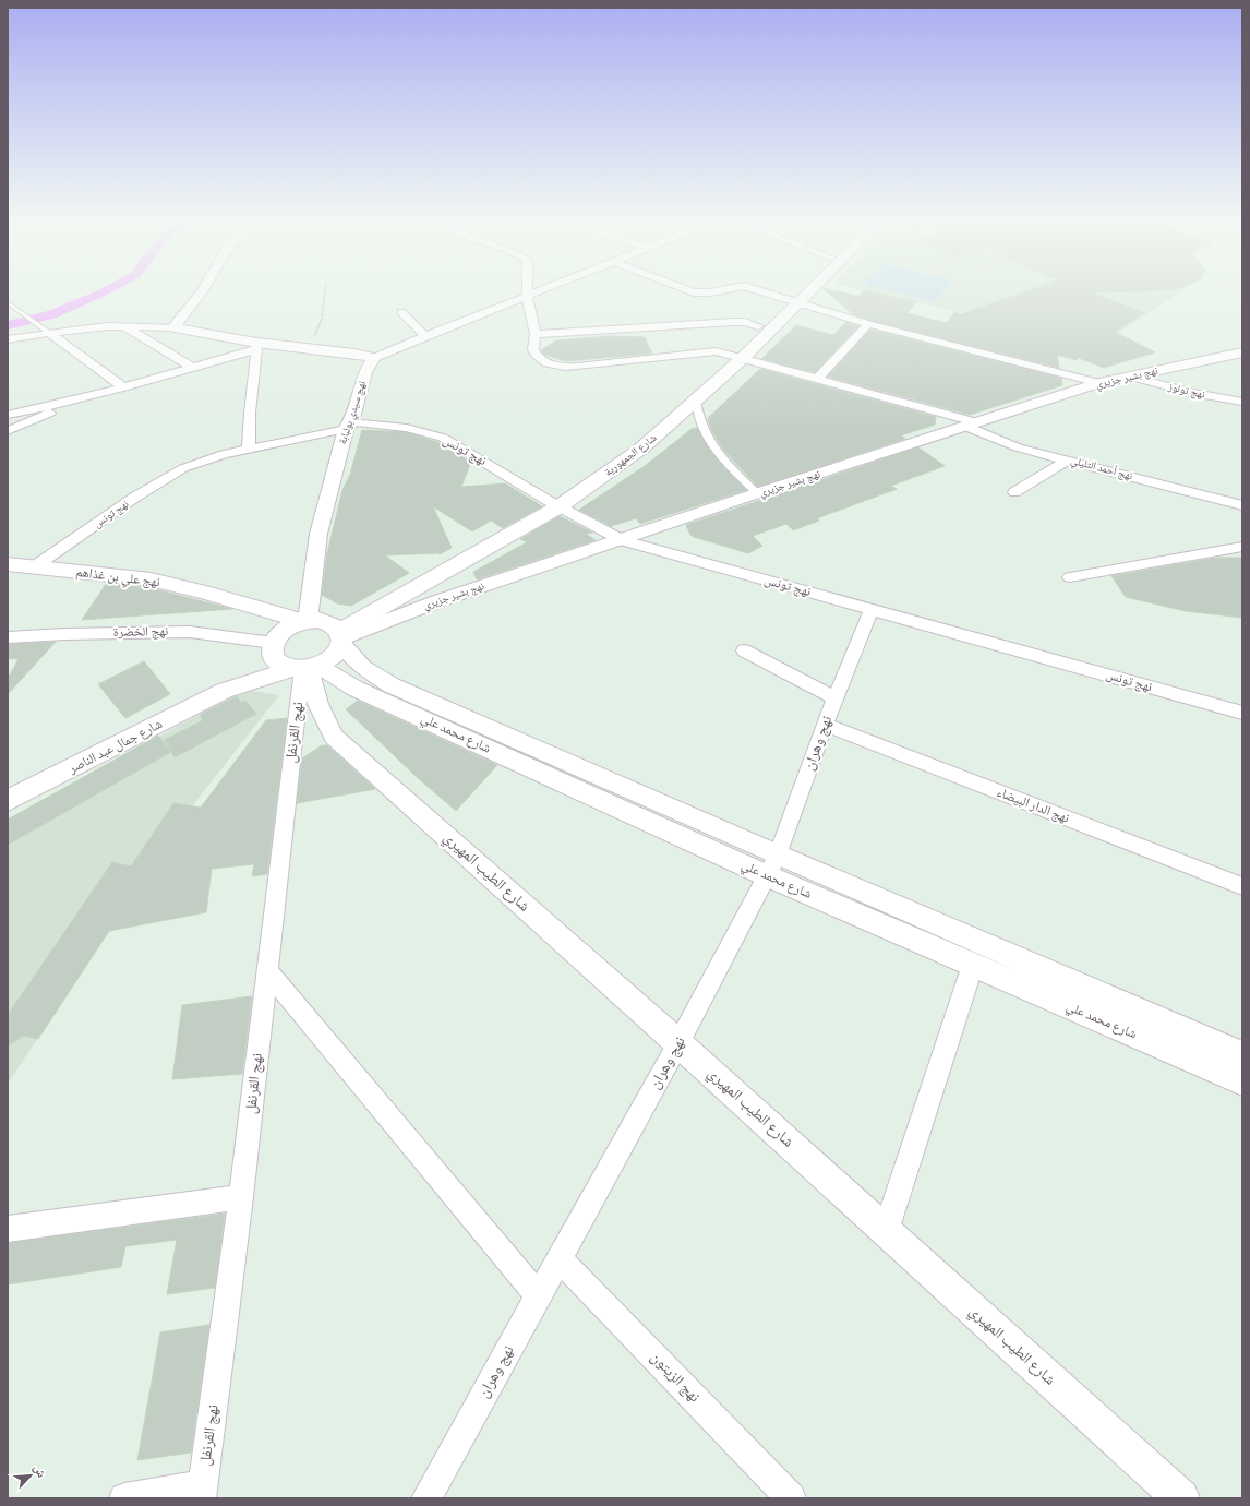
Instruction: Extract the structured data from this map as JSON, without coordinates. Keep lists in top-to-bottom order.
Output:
{
  "streets": {
    "main road": ["شارع الجمهورية", "نهج علي بن غذاهم", "شارع جمال عبد الناصر"],
    "street": [
      "نهج بشير جزيري",
      "نهج تولوز",
      "نهج سيدي بولبابة",
      "نهج تونس",
      "نهج أحمد التليلي",
      "نهج الخضرة",
      "نهج القرنفل",
      "شارع محمد علي",
      "نهج وهران",
      "نهج الدار البيضاء",
      "شارع الطيب المهيري",
      "نهج الزيتون"
    ]
  },
  "crossings": [
    ["نهج بشير جزيري", "نهج تولوز"],
    ["نهج بشير جزيري", "نهج سيدي بولبابة"],
    ["نهج بشير جزيري", "نهج تونس"],
    ["نهج بشير جزيري", "شارع الجمهورية"],
    ["نهج بشير جزيري", "نهج أحمد التليلي"],
    ["نهج بشير جزيري", "نهج علي بن غذاهم"],
    ["نهج بشير جزيري", "شارع محمد علي"],
    ["نهج بشير جزيري", "شارع جمال عبد الناصر"],
    ["نهج سيدي بولبابة", "نهج تونس"],
    ["نهج سيدي بولبابة", "شارع الجمهورية"],
    ["نهج سيدي بولبابة", "نهج علي بن غذاهم"],
    ["نهج سيدي بولبابة", "شارع محمد علي"],
    ["نهج سيدي بولبابة", "شارع جمال عبد الناصر"],
    ["نهج تونس", "شارع الجمهورية"],
    ["نهج تونس", "نهج علي بن غذاهم"],
    ["نهج تونس", "نهج وهران"],
    ["شارع الجمهورية", "نهج أحمد التليلي"],
    ["شارع الجمهورية", "نهج علي بن غذاهم"],
    ["شارع الجمهورية", "شارع محمد علي"],
    ["شارع الجمهورية", "شارع جمال عبد الناصر"],
    ["نهج علي بن غذاهم", "نهج الخضرة"],
    ["نهج علي بن غذاهم", "نهج القرنفل"],
    ["نهج علي بن غذاهم", "شارع محمد علي"],
    ["نهج علي بن غذاهم", "شارع جمال عبد الناصر"],
    ["نهج علي بن غذاهم", "شارع الطيب المهيري"],
    ["نهج الخضرة", "شارع جمال عبد الناصر"],
    ["نهج القرنفل", "شارع محمد علي"],
    ["نهج القرنفل", "شارع جمال عبد الناصر"],
    ["نهج القرنفل", "شارع الطيب المهيري"],
    ["شارع محمد علي", "نهج وهران"],
    ["شارع محمد علي", "شارع جمال عبد الناصر"],
    ["شارع محمد علي", "شارع الطيب المهيري"],
    ["نهج وهران", "نهج الدار البيضاء"],
    ["نهج وهران", "شارع الطيب المهيري"],
    ["نهج وهران", "نهج الزيتون"],
    ["شارع جمال عبد الناصر", "شارع الطيب المهيري"]
  ],
  "north": "top right"
}
